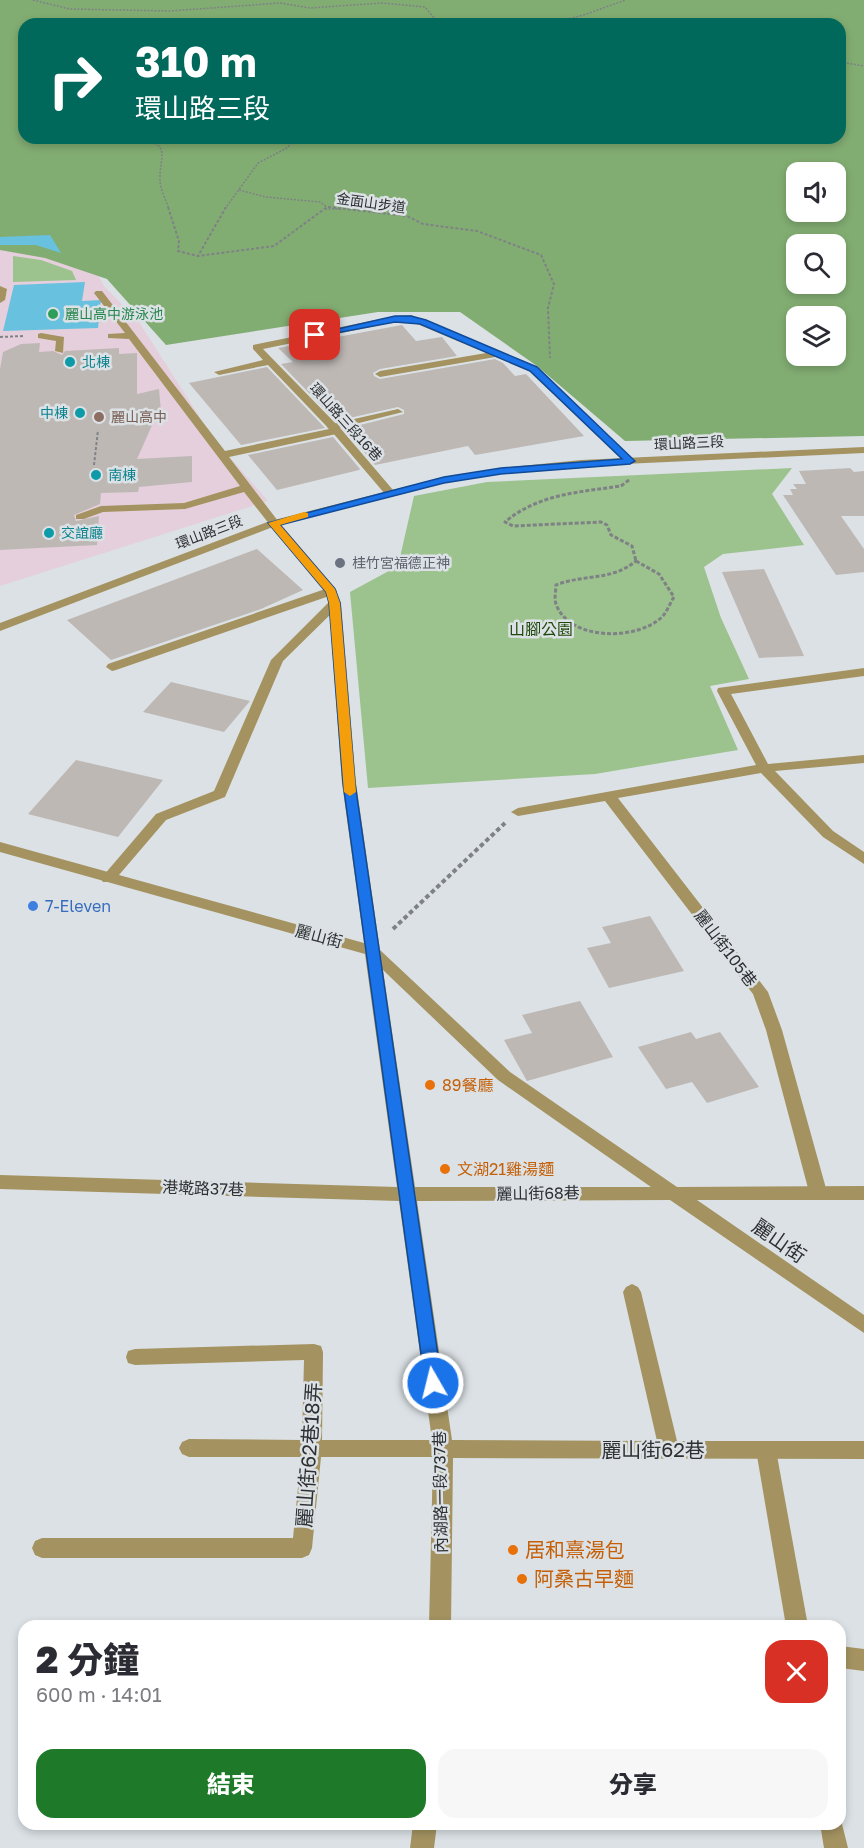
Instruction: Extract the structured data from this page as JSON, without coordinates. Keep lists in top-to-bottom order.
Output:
{
  "streets": {
    "street": [
      "環山路三段16巷",
      "環山路三段",
      "麗山街",
      "麗山街105巷",
      "港墘路37巷",
      "麗山街68巷",
      "麗山街62巷",
      "麗山街62巷18弄",
      "內湖路一段737巷"
    ],
    "path": ["金面山步道"]
  },
  "crossings": [
    ["環山路三段16巷", "環山路三段"],
    ["麗山街", "麗山街105巷"],
    ["麗山街", "麗山街68巷"],
    ["麗山街", "內湖路一段737巷"],
    ["港墘路37巷", "麗山街68巷"],
    ["港墘路37巷", "內湖路一段737巷"],
    ["麗山街68巷", "內湖路一段737巷"],
    ["麗山街62巷", "麗山街62巷18弄"],
    ["麗山街62巷", "內湖路一段737巷"]
  ],
  "parks": ["山腳公園"],
  "places": [
    "麗山高中游泳池",
    "北棟",
    "中棟",
    "麗山高中",
    "南棟",
    "交誼廳",
    "桂竹宮福德正神",
    "7-Eleven",
    "89餐廳",
    "文湖21雞湯麵",
    "居和熹湯包",
    "阿桑古早麵"
  ],
  "page": {
    "turn": ["310 m", "環山路三段"],
    "heading": ["2 分鐘", "600 m · 14:01"],
    "buttons": ["結束", "分享"]
  }
}
